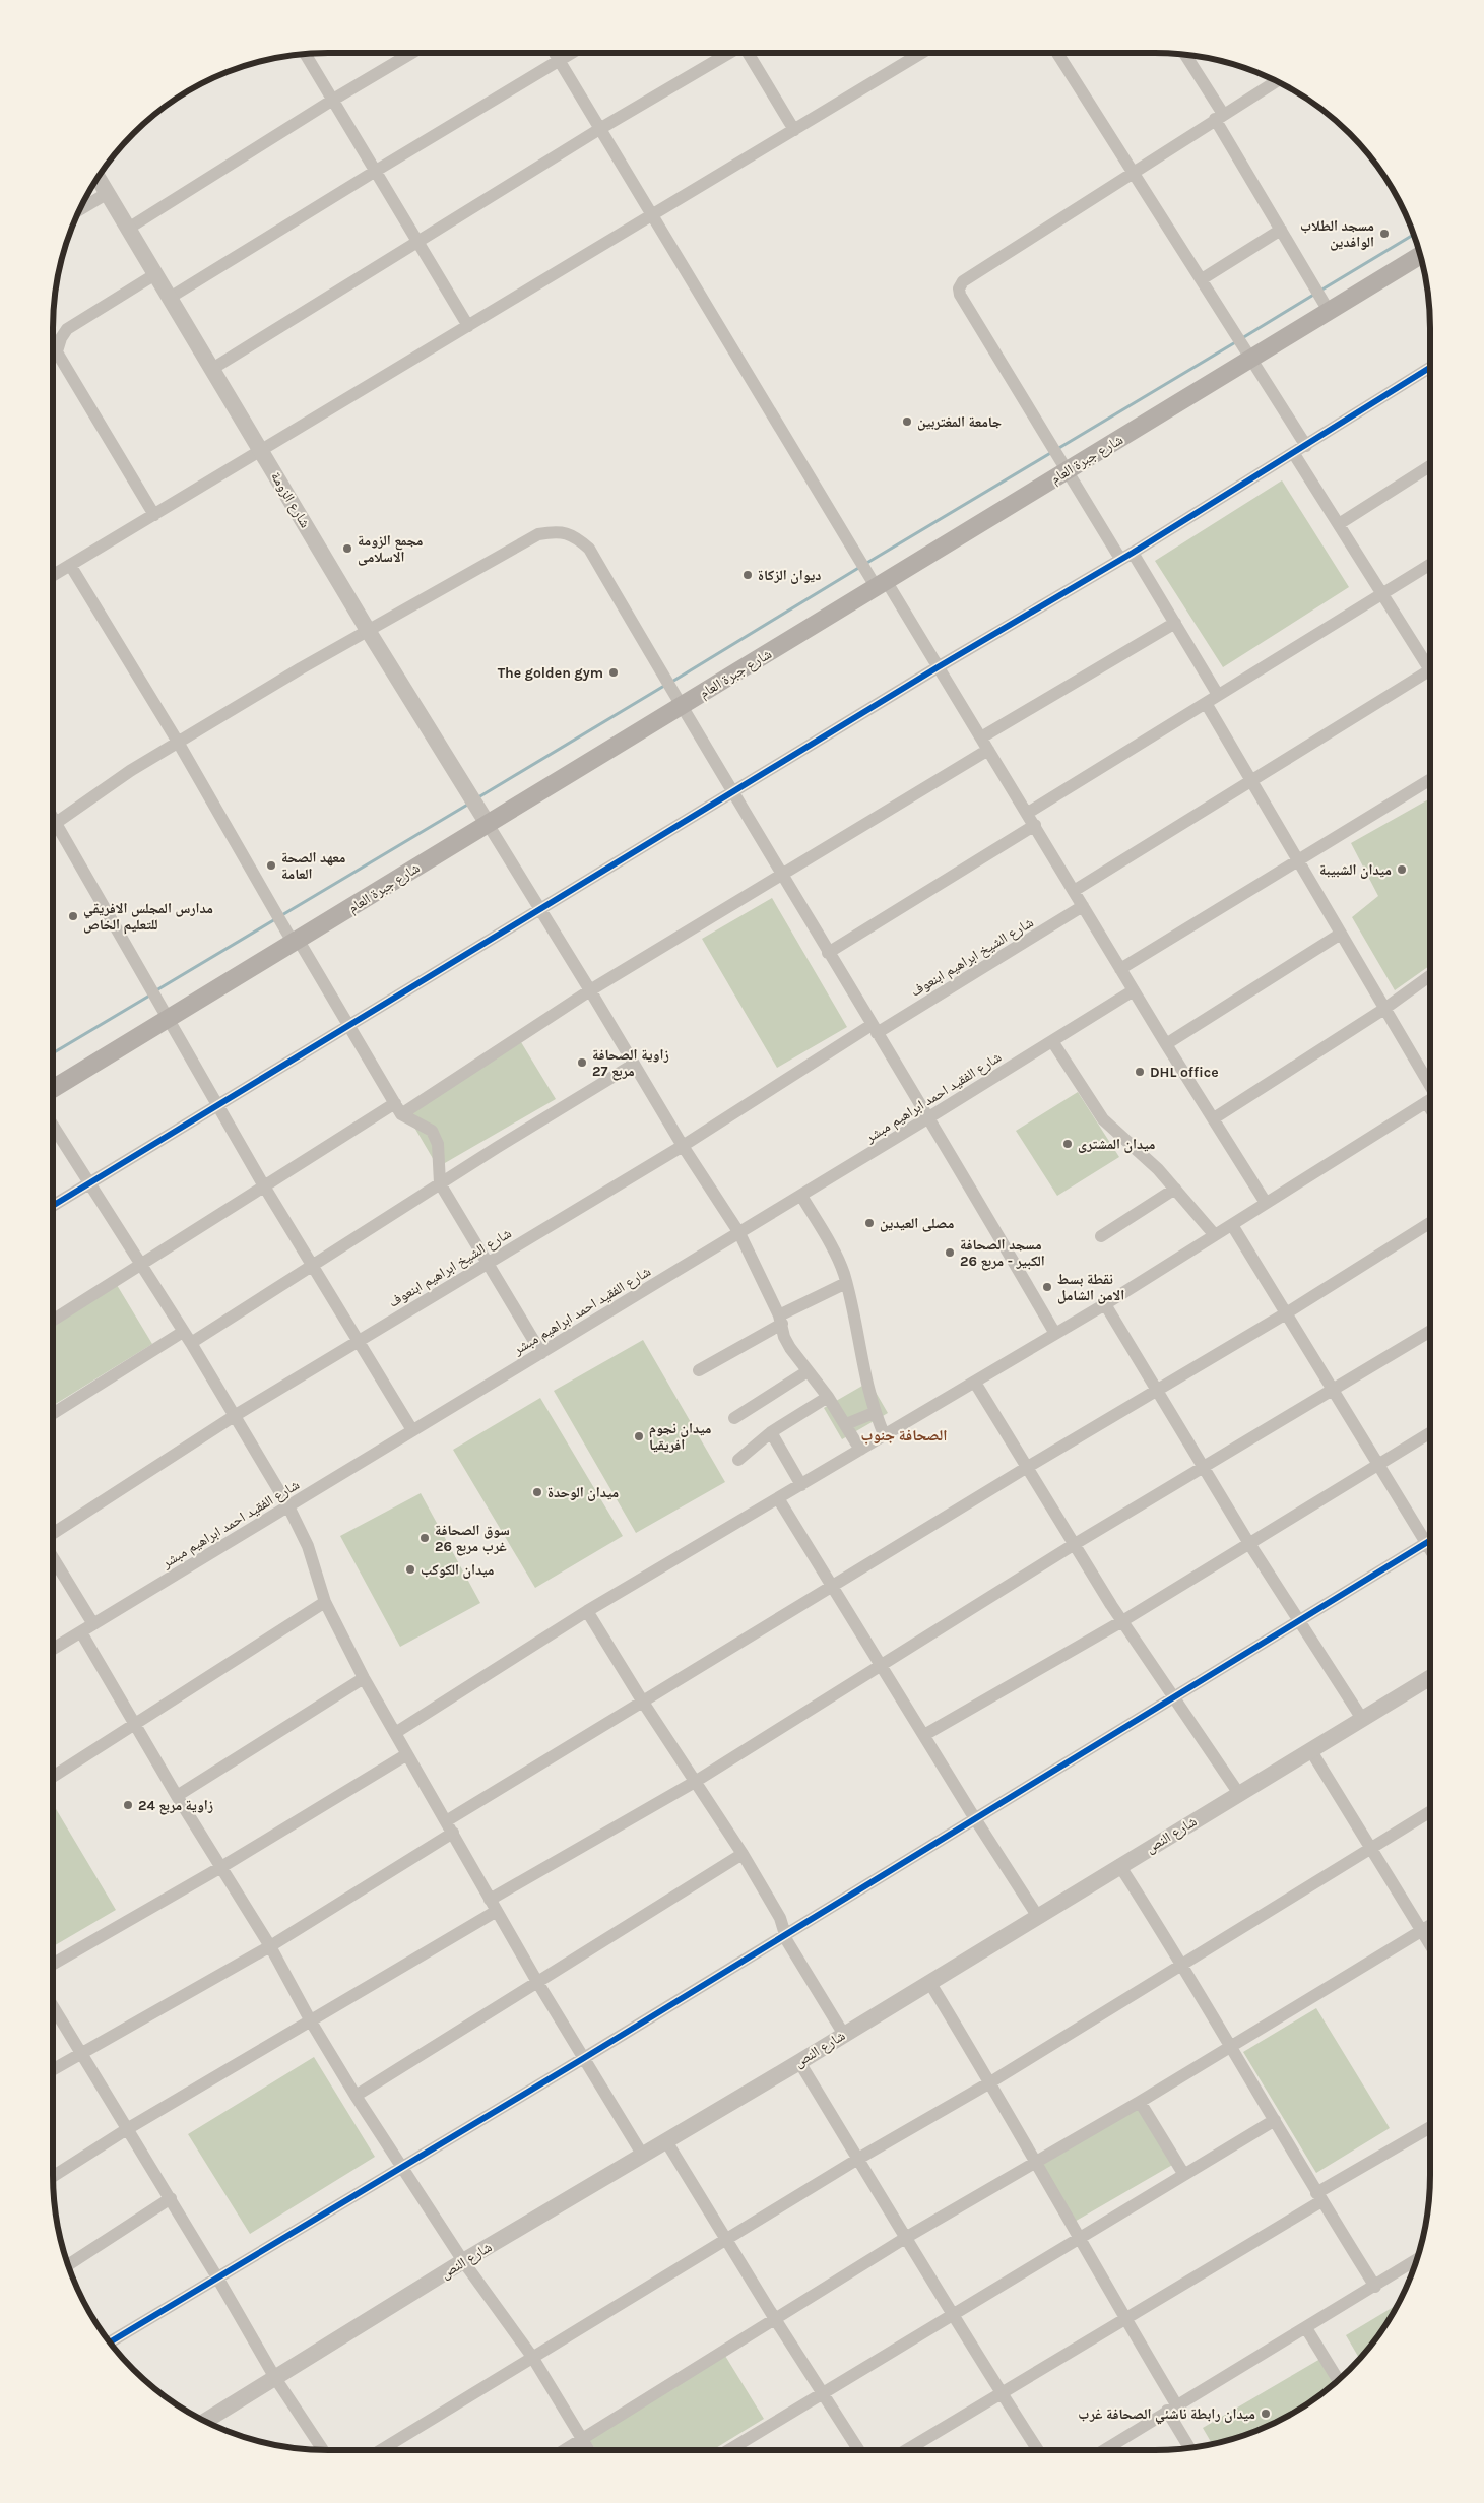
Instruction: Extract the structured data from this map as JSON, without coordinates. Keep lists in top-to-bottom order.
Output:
{
  "streets": {
    "main road": ["شارع جبرة العام"],
    "street": [
      "شارع الزومة",
      "شارع الشيخ ابراهيم ابنعوف",
      "شارع الفقيد احمد ابراهيم مبشر",
      "شارع النص"
    ]
  },
  "crossings": [
    ["شارع جبرة العام", "شارع الزومة"]
  ],
  "districts": ["الصحافة جنوب"],
  "places": [
    "مسجد الطلاب الوافدين",
    "جامعة المغتربين",
    "مجمع الزومة الاسلامى",
    "ديوان الزكاة",
    "The golden gym",
    "معهد الصحة العامة",
    "ميدان الشبيبة",
    "مدارس المجلس الافريقي للتعليم الخاص",
    "زاوية الصحافة مربع 27",
    "DHL office",
    "ميدان المشترى",
    "مصلى العيدين",
    "مسجد الصحافة الكبير - مربع 26",
    "نقطة بسط الامن الشامل",
    "ميدان نجوم افريقيا",
    "ميدان الوحدة",
    "سوق الصحافة غرب مربع 26",
    "ميدان الكوكب",
    "زاوية مربع 24",
    "ميدان رابطة ناشئي الصحافة غرب"
  ]
}
